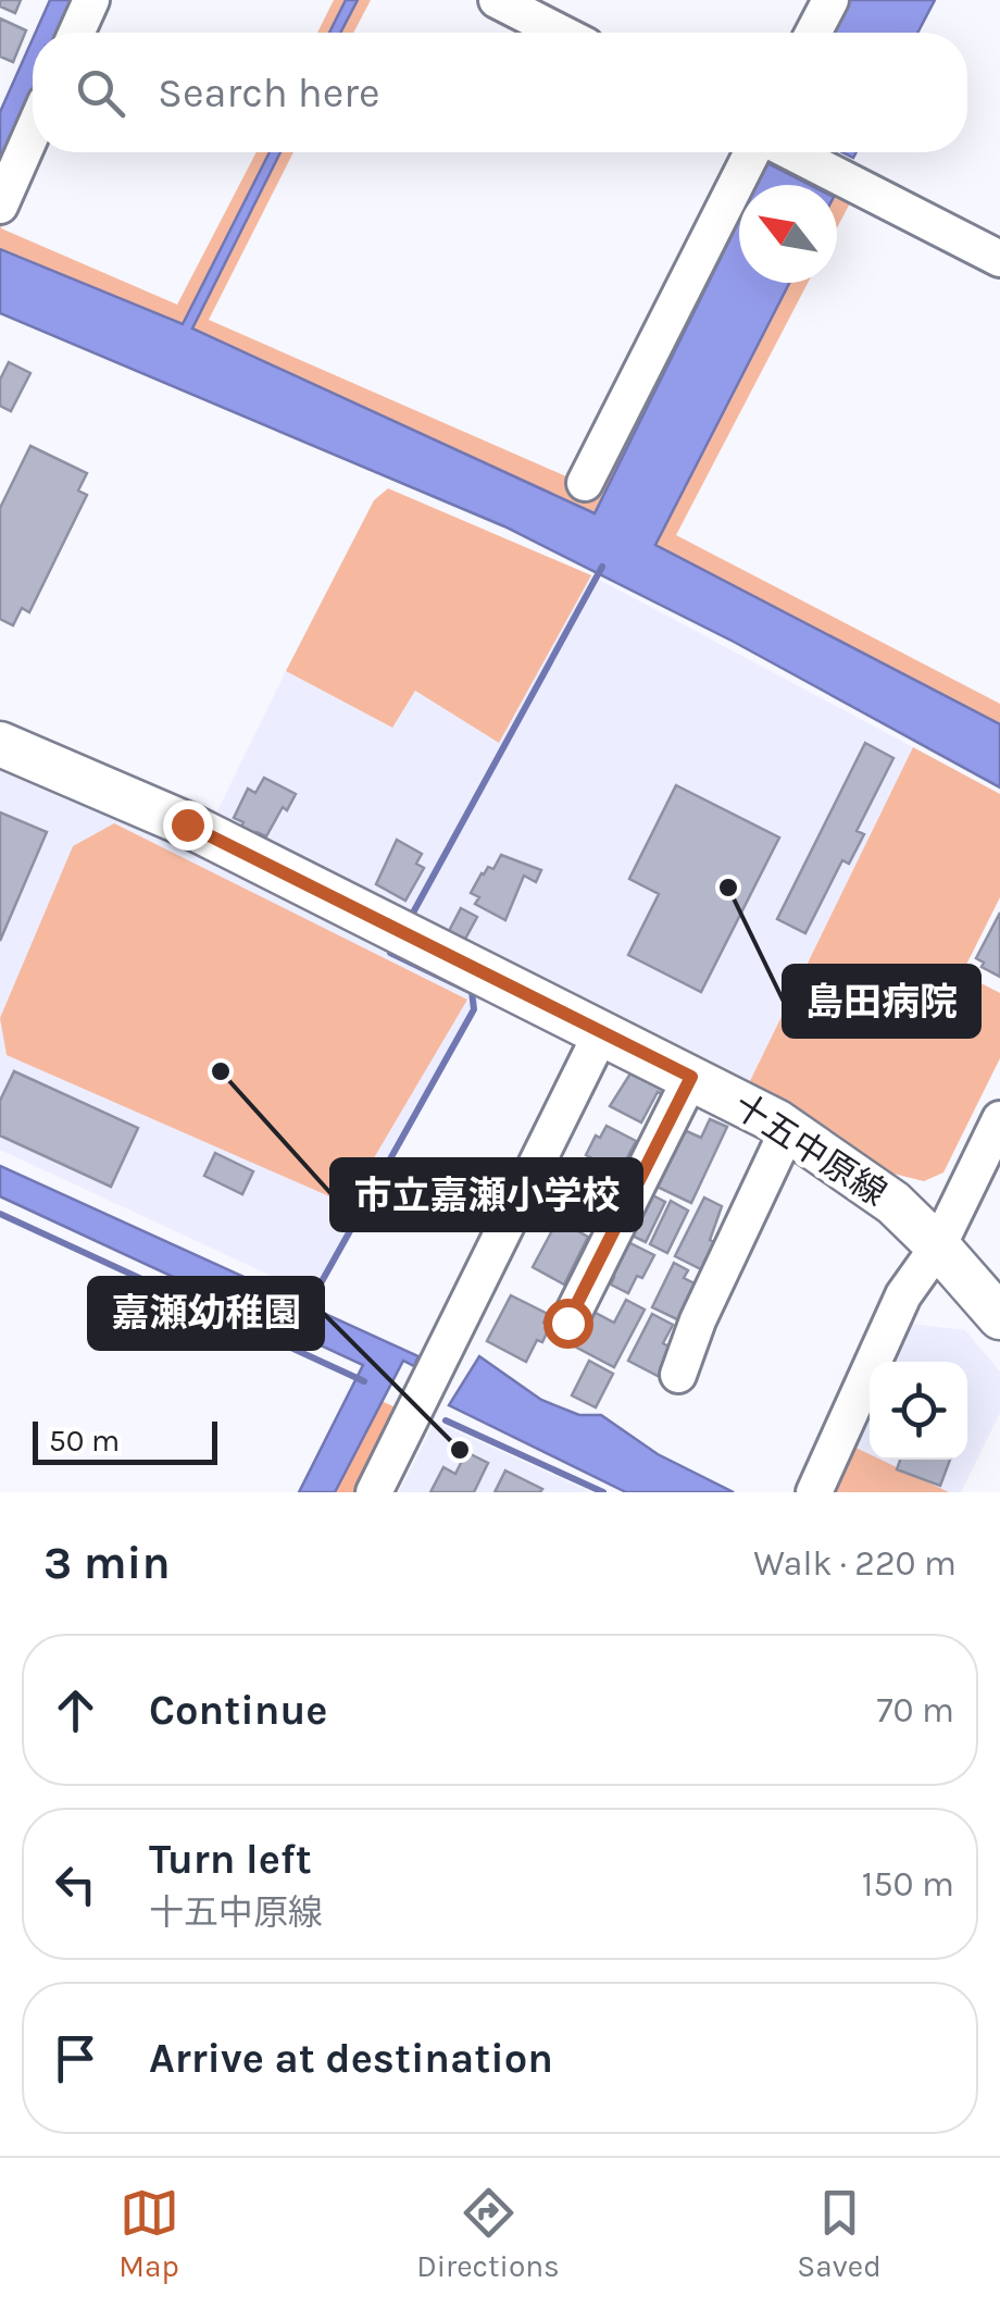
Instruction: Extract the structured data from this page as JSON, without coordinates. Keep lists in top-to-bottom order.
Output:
{
  "streets": {
    "main road": ["十五中原線"]
  },
  "places": ["島田病院", "市立嘉瀬小学校", "嘉瀬幼稚園"],
  "scale_bar": "50 m",
  "north": "top left",
  "page": {
    "search": "Search here",
    "scale": "50 m",
    "heading": ["3 min", "Walk · 220 m"],
    "list": [
      ["Continue", "70 m"],
      ["Turn left", "十五中原線", "150 m"],
      "Arrive at destination"
    ],
    "nav": ["Map", "Directions", "Saved"]
  }
}
